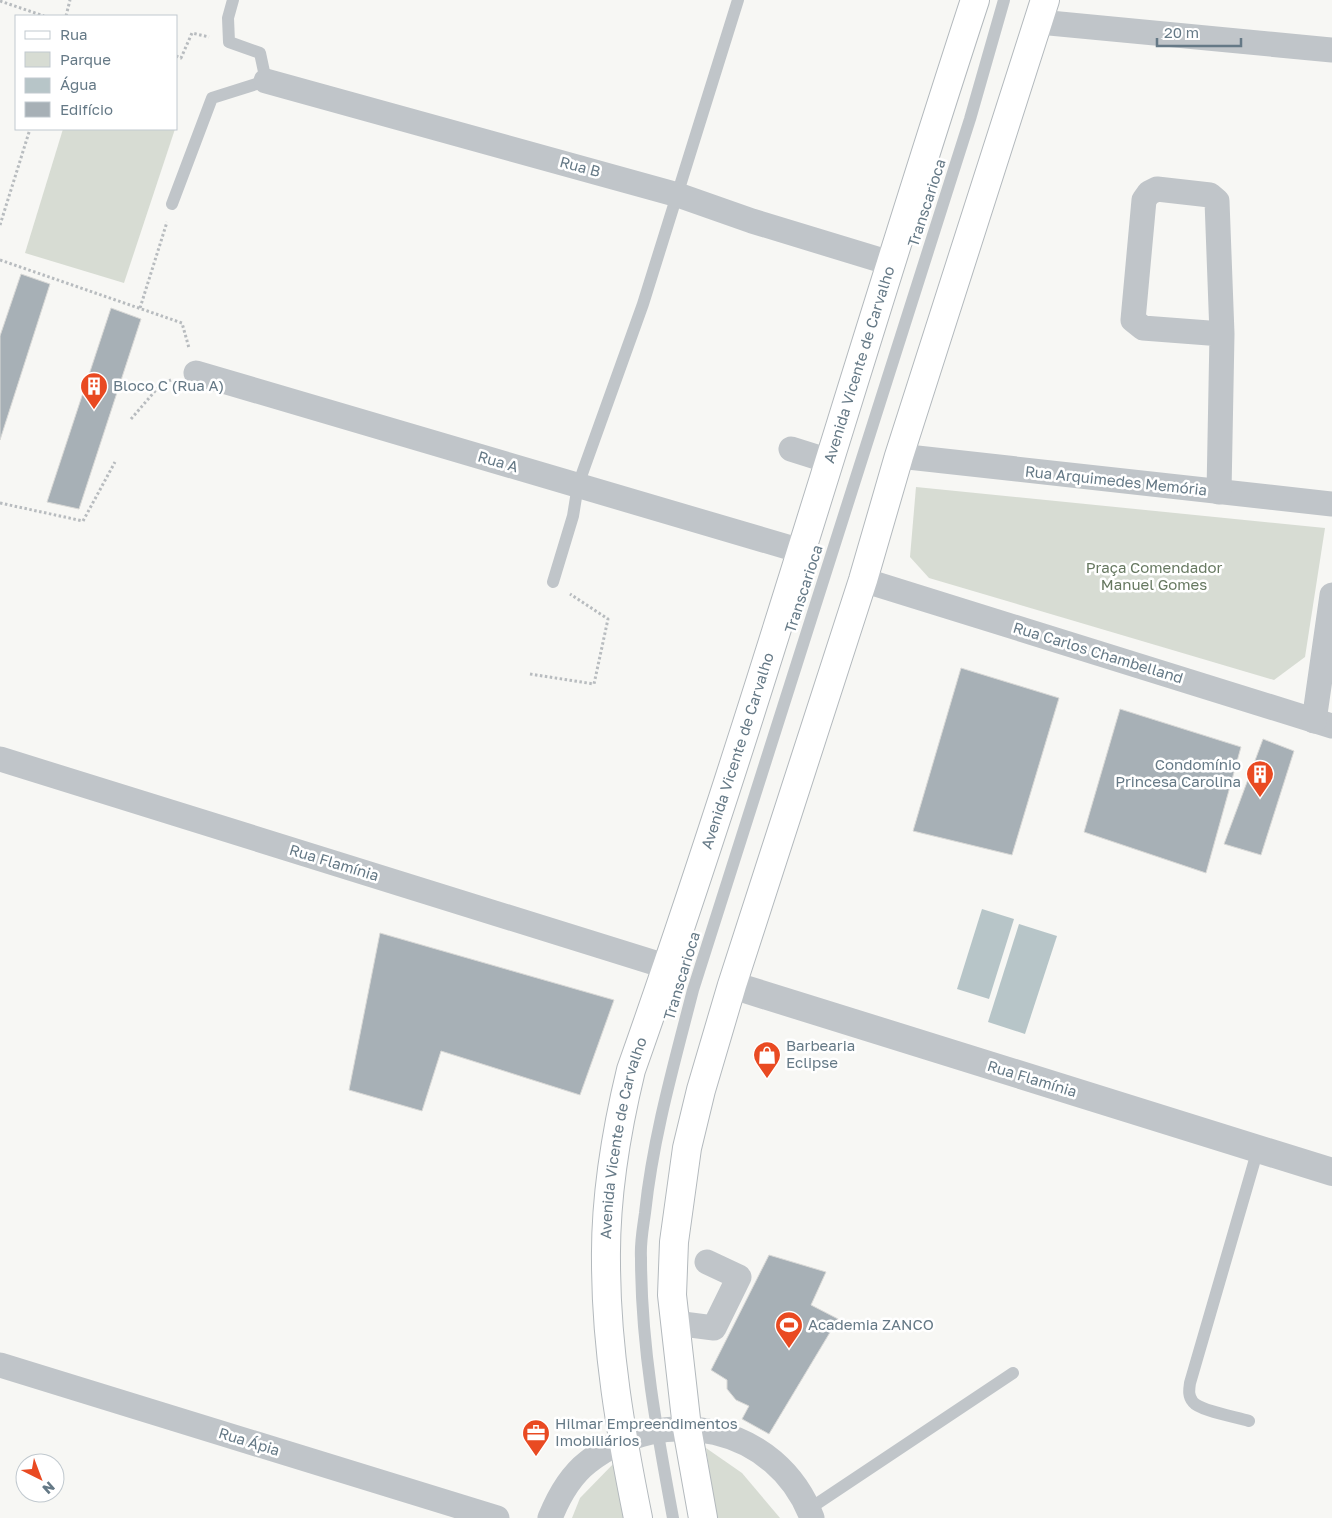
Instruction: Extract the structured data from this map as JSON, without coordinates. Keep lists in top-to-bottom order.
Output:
{
  "streets": {
    "main road": ["Avenida Vicente de Carvalho"],
    "street": [
      "Rua B",
      "Rua A",
      "Rua Arquimedes Memória",
      "Rua Carlos Chambelland",
      "Rua Flamínia",
      "Rua Ápia"
    ],
    "lane": ["Transcarioca"]
  },
  "crossings": [
    ["Rua B", "Avenida Vicente de Carvalho"],
    ["Avenida Vicente de Carvalho", "Rua A"],
    ["Avenida Vicente de Carvalho", "Rua Flamínia"]
  ],
  "parks": ["Praça Comendador Manuel Gomes"],
  "places": {
    "building": ["Bloco C (Rua A)", "Condomínio Princesa Carolina"],
    "shop": ["Barbearia Eclipse"],
    "sports": ["Academia ZANCO"],
    "office": ["Hilmar Empreendimentos Imobiliários"]
  },
  "legend": [
    "Rua",
    "Parque",
    "Água",
    "Edifício"
  ],
  "scale_bar": "20 m",
  "north": "bottom right"
}
